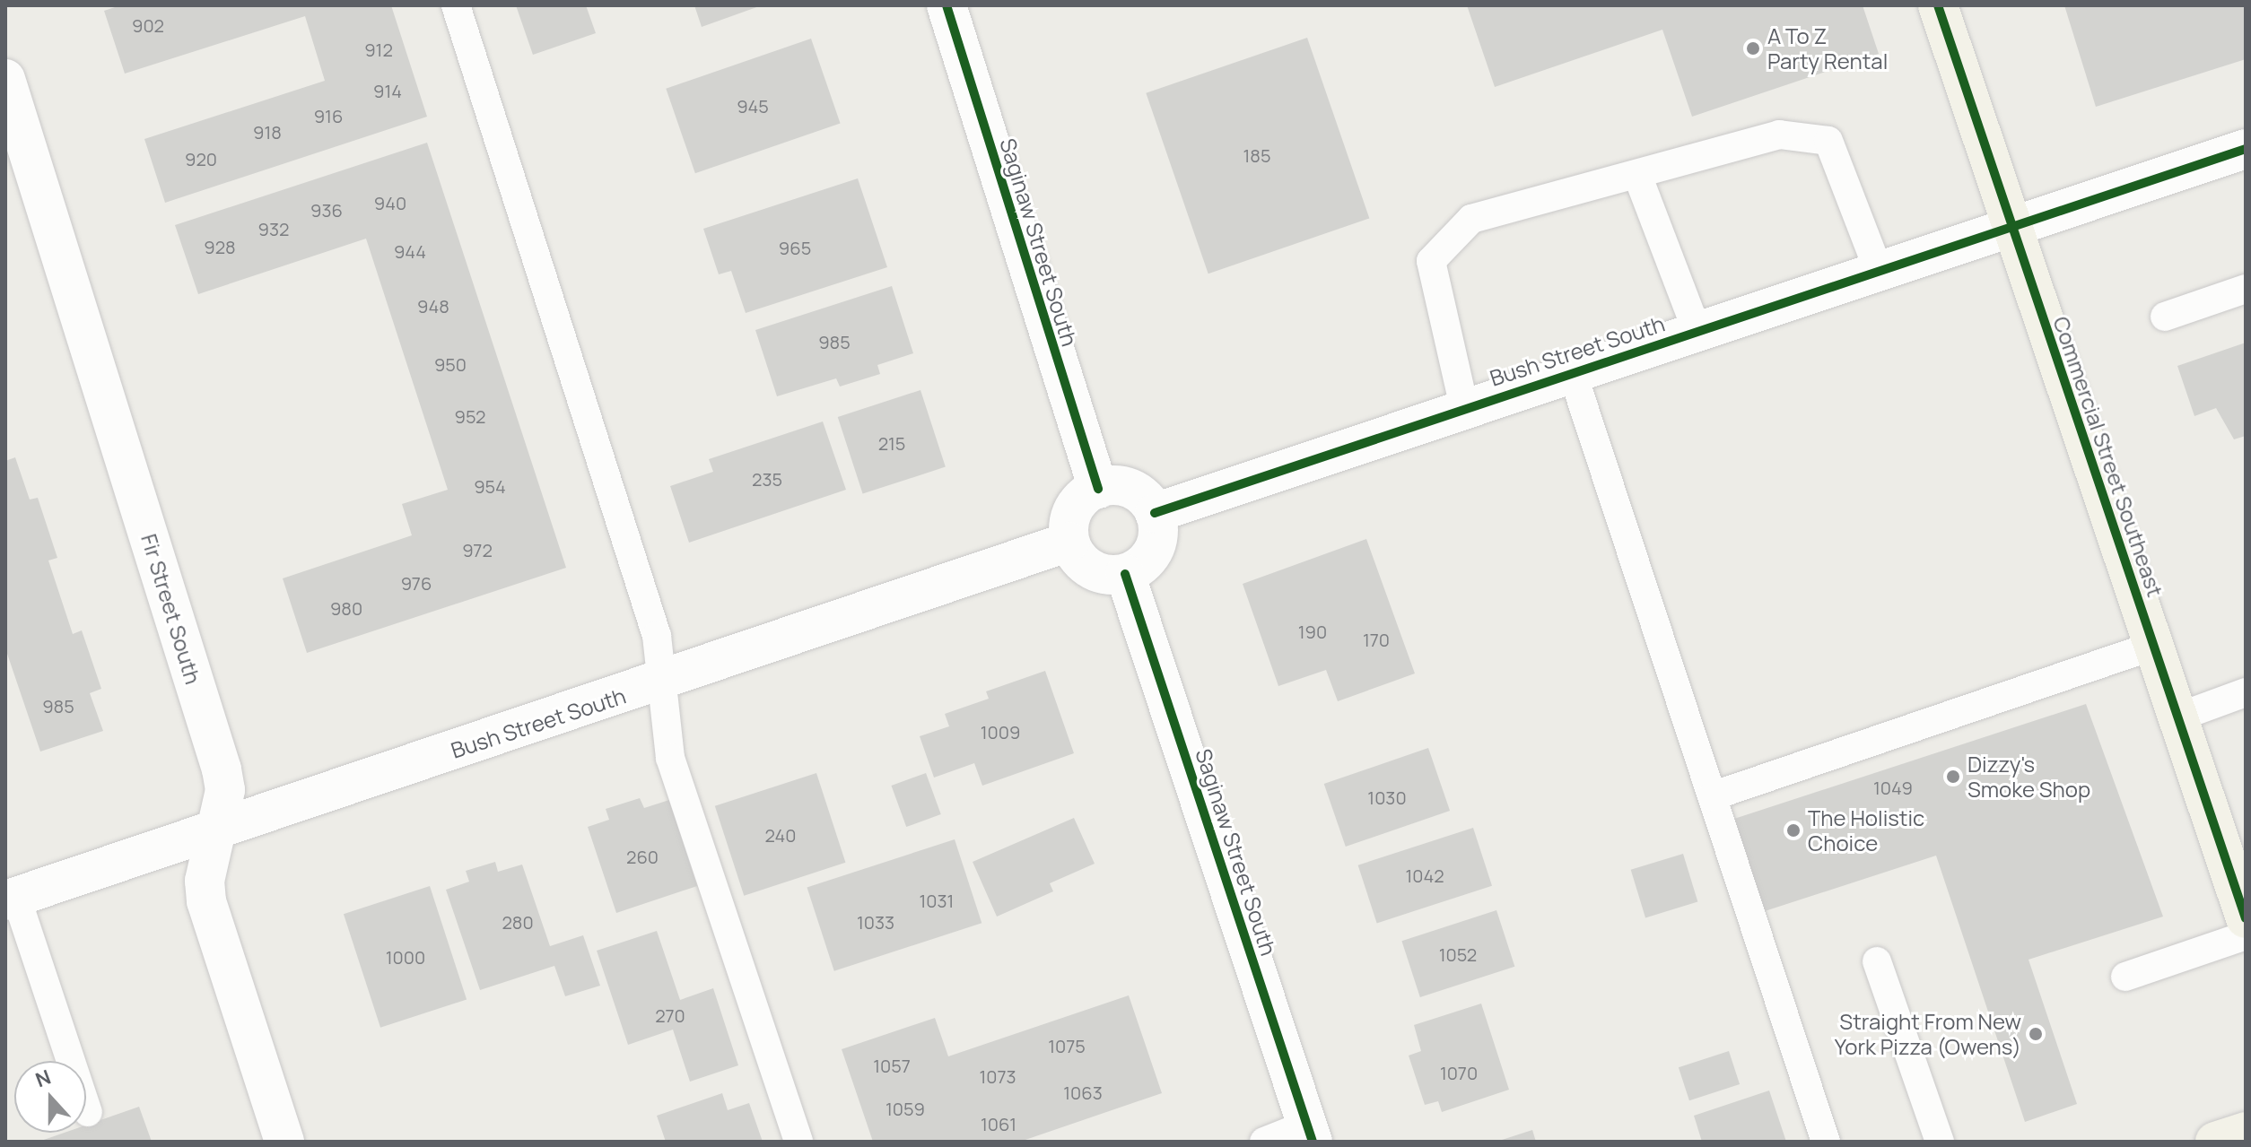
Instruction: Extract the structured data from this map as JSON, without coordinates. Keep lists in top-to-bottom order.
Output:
{
  "streets": {
    "main road": ["Commercial Street Southeast"],
    "street": ["Saginaw Street South", "Bush Street South", "Fir Street South"]
  },
  "crossings": [
    ["Saginaw Street South", "Bush Street South"],
    ["Bush Street South", "Commercial Street Southeast"],
    ["Bush Street South", "Fir Street South"]
  ],
  "places": [
    "A To Z Party Rental",
    "Dizzy's Smoke Shop",
    "The Holistic Choice",
    "Straight From New York Pizza (Owens)"
  ],
  "house_numbers": [
    "902",
    "912",
    "914",
    "945",
    "916",
    "918",
    "185",
    "920",
    "940",
    "936",
    "932",
    "928",
    "965",
    "944",
    "948",
    "985",
    "950",
    "952",
    "215",
    "235",
    "954",
    "972",
    "976",
    "980",
    "190",
    "170",
    "985",
    "1009",
    "1049",
    "1030",
    "240",
    "260",
    "1042",
    "1031",
    "280",
    "1033",
    "1052",
    "1000",
    "270",
    "1075",
    "1057",
    "1070",
    "1073",
    "1063",
    "1059",
    "1061"
  ],
  "north": "top"
}
